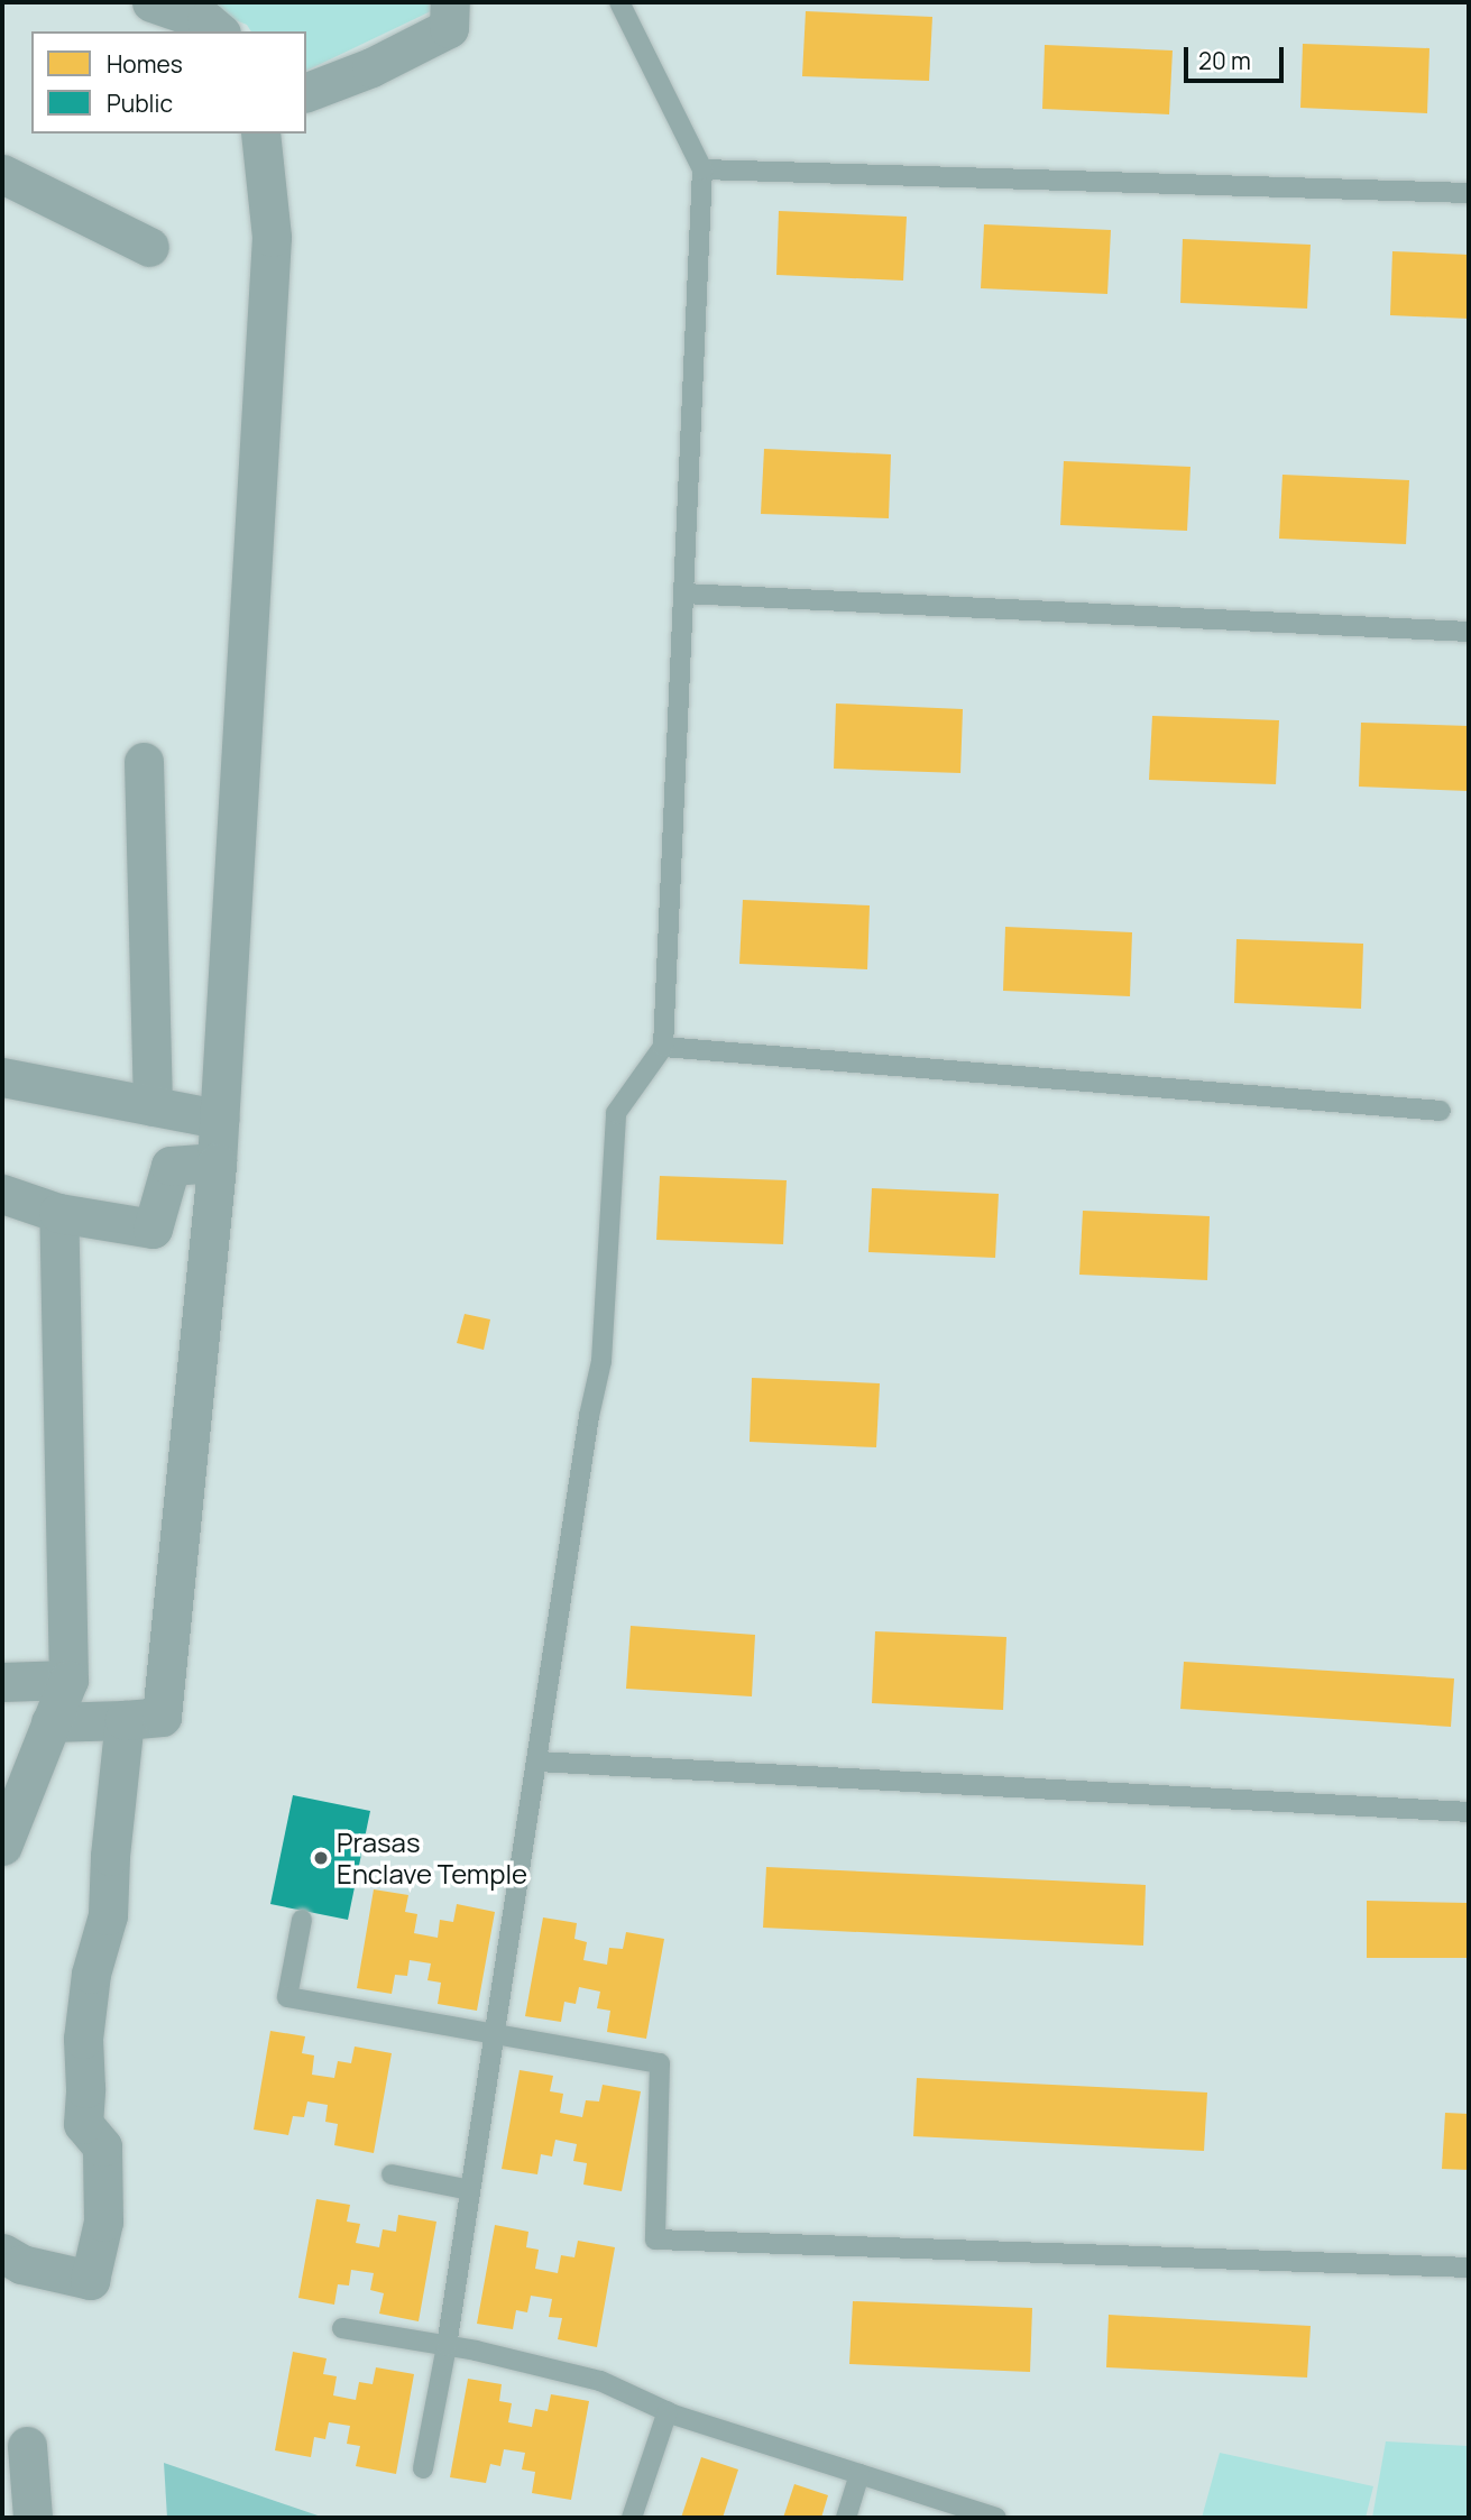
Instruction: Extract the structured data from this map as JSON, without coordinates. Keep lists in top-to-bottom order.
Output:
{
  "places": ["Prasas Enclave Temple"],
  "legend": ["Homes", "Public"],
  "scale_bar": "20 m"
}
